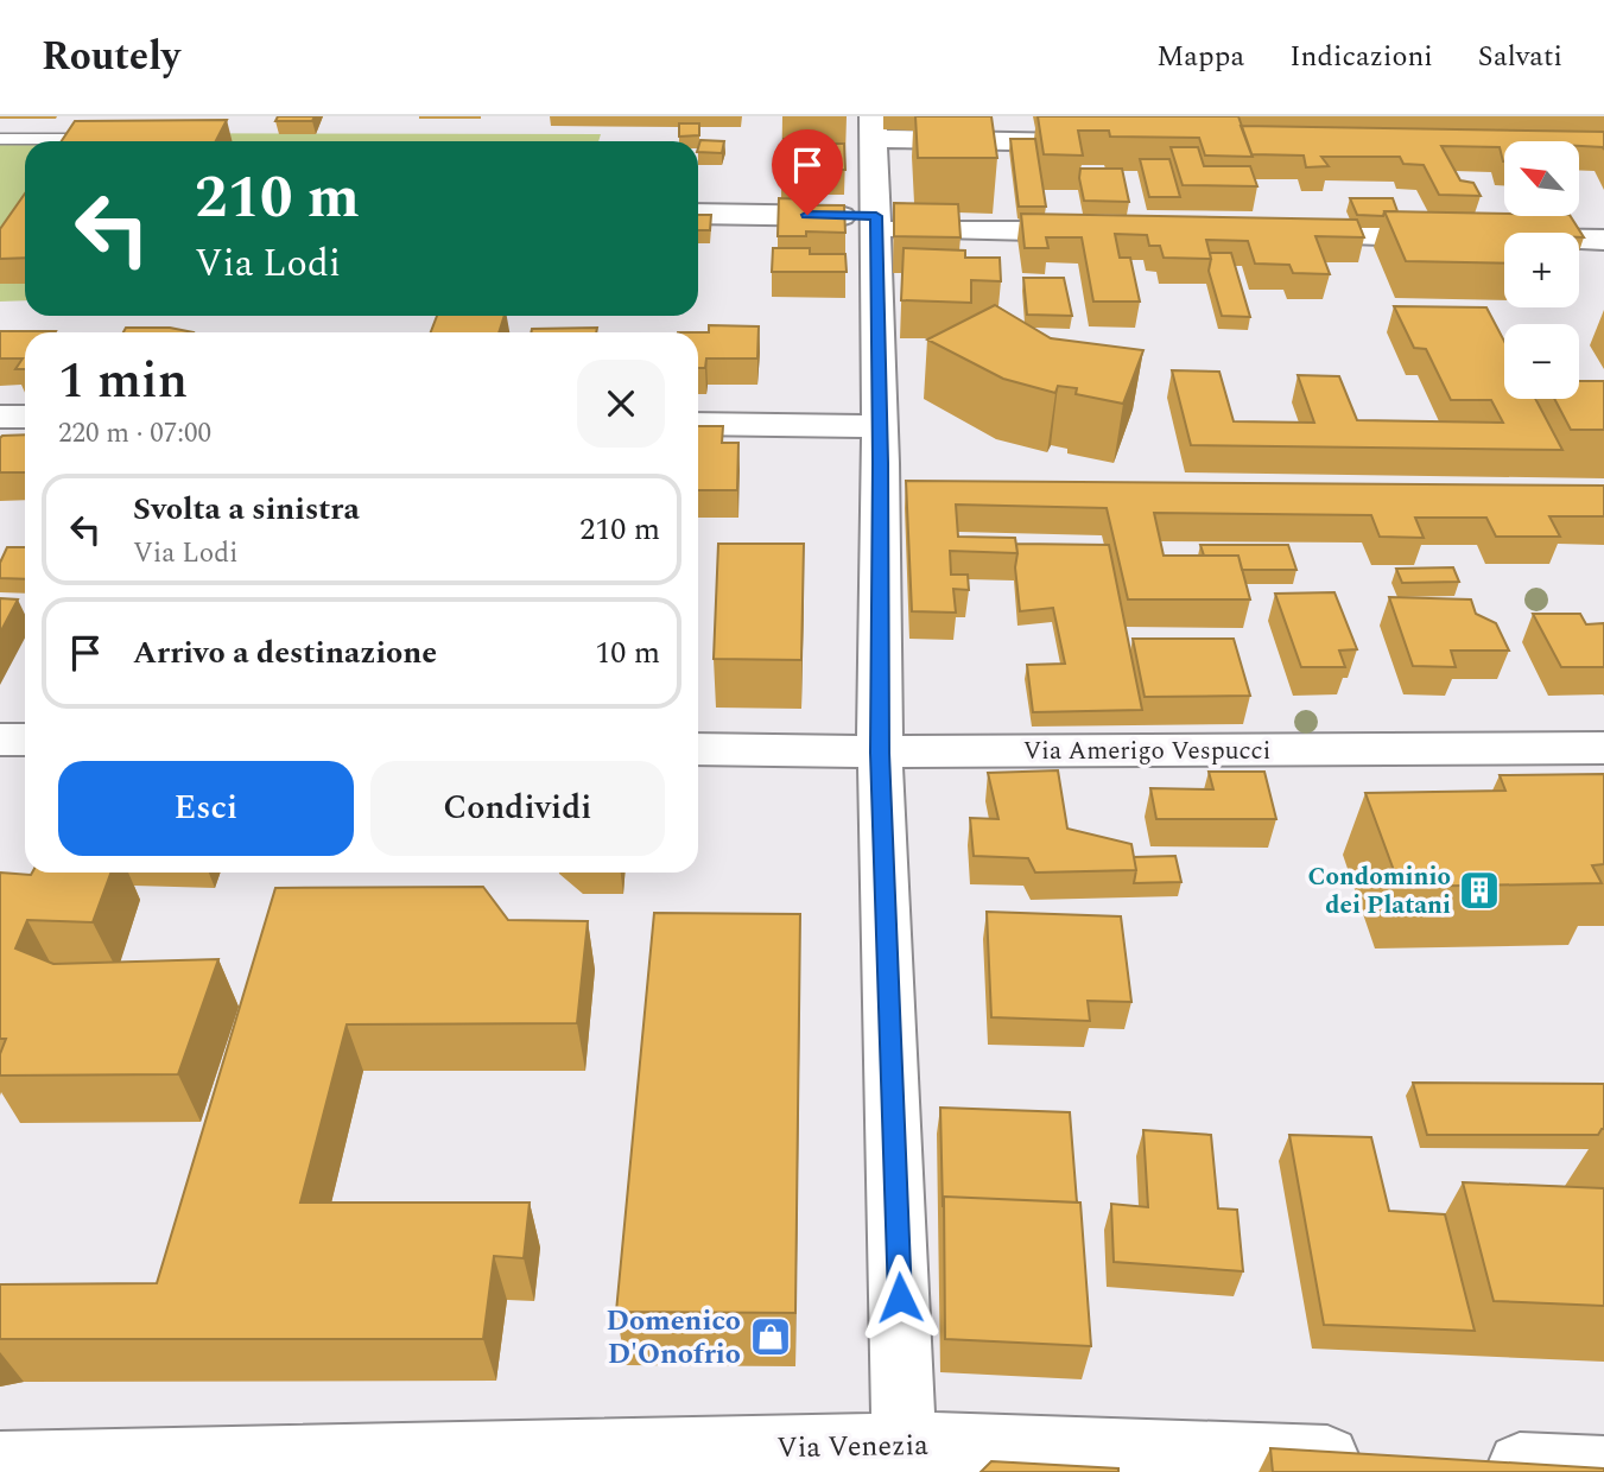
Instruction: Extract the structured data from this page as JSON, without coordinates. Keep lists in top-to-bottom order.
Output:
{
  "streets": {
    "street": ["Via Amerigo Vespucci", "Via Venezia"]
  },
  "places": {
    "building": ["Condominio dei Platani"],
    "shop": ["Domenico D'Onofrio"]
  },
  "north": "top left",
  "page": {
    "header": "Routely",
    "nav": ["Mappa", "Indicazioni", "Salvati"],
    "map_buttons": ["+", "−"],
    "turn": ["210 m", "Via Lodi"],
    "heading": ["1 min", "220 m · 07:00"],
    "list": [
      {
        "name": "Svolta a sinistra",
        "note": "Via Lodi",
        "value": "210 m"
      },
      {
        "name": "Arrivo a destinazione",
        "value": "10 m"
      }
    ],
    "buttons": ["Esci", "Condividi"]
  }
}
